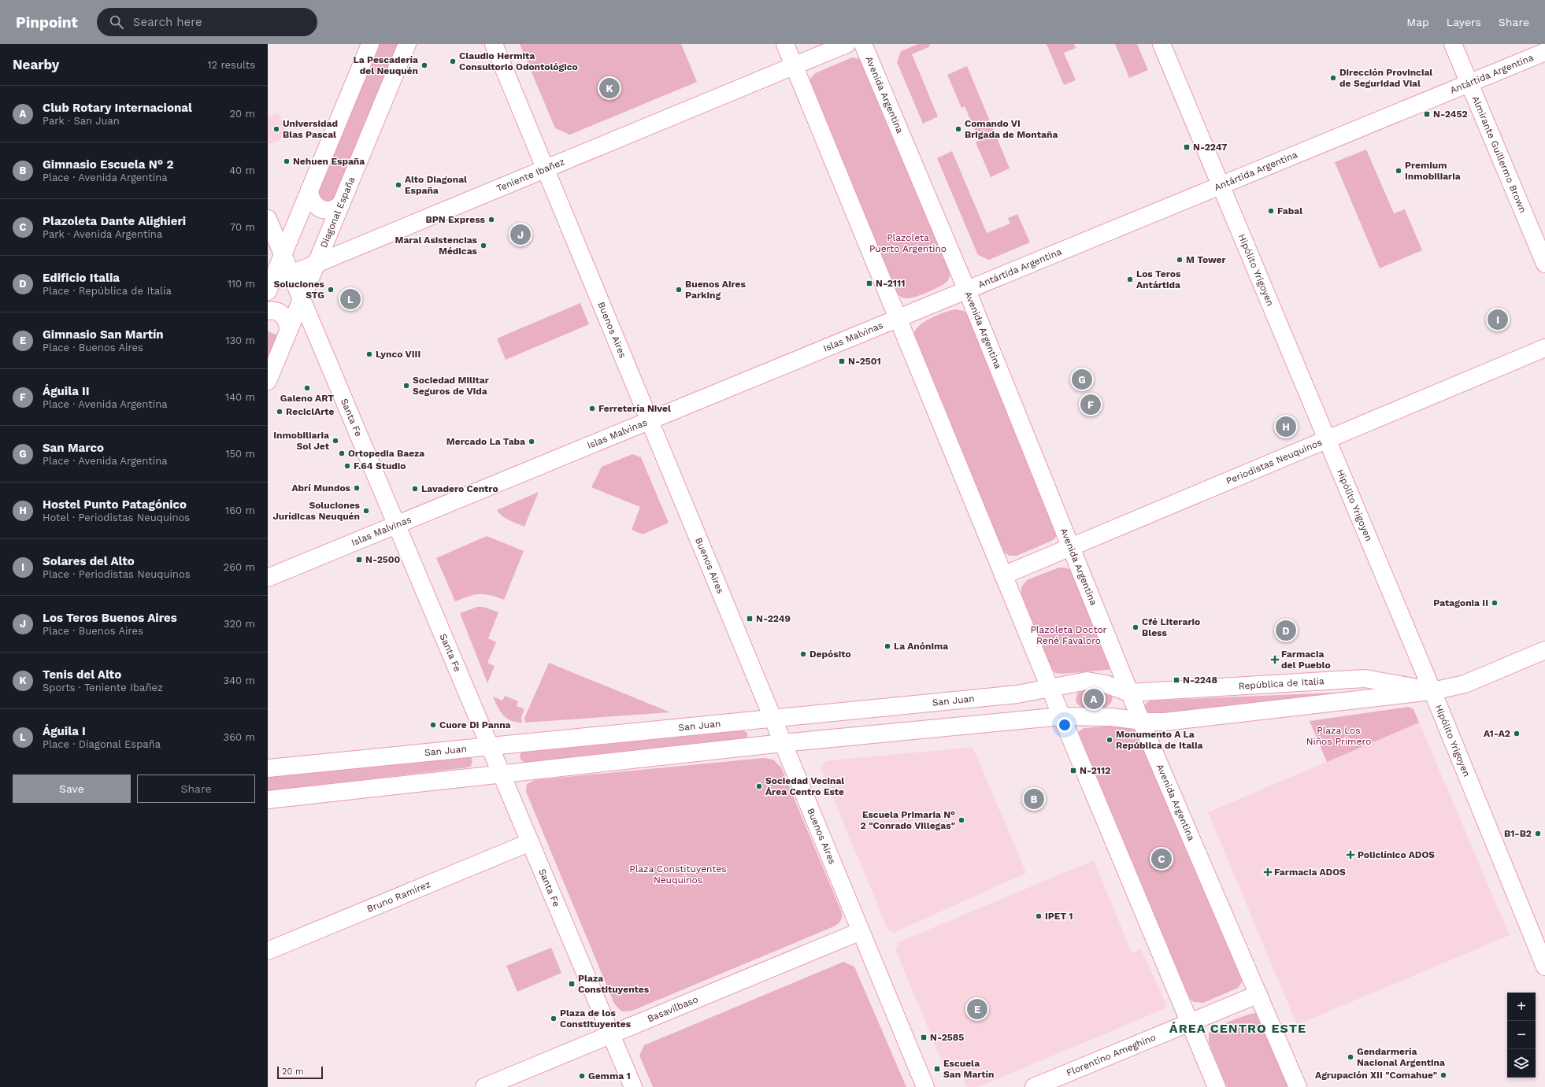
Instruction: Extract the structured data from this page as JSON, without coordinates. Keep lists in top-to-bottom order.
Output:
{
  "streets": {
    "street": [
      "Antártida Argentina",
      "Avenida Argentina",
      "Almirante Guillermo Brown",
      "Teniente Ibañez",
      "Diagonal España",
      "Hipólito Yrigoyen",
      "Buenos Aires",
      "Islas Malvinas",
      "Santa Fe",
      "Periodistas Neuquinos",
      "República de Italia",
      "San Juan",
      "Bruno Ramírez",
      "Basavilbaso",
      "Florentino Ameghino"
    ]
  },
  "crossings": [
    ["Antártida Argentina", "Avenida Argentina"],
    ["Antártida Argentina", "Almirante Guillermo Brown"],
    ["Antártida Argentina", "Hipólito Yrigoyen"],
    ["Antártida Argentina", "Islas Malvinas"],
    ["Avenida Argentina", "Islas Malvinas"],
    ["Avenida Argentina", "Periodistas Neuquinos"],
    ["Avenida Argentina", "República de Italia"],
    ["Avenida Argentina", "San Juan"],
    ["Avenida Argentina", "Florentino Ameghino"],
    ["Teniente Ibañez", "Diagonal España"],
    ["Teniente Ibañez", "Buenos Aires"],
    ["Teniente Ibañez", "Santa Fe"],
    ["Diagonal España", "Santa Fe"],
    ["Hipólito Yrigoyen", "Periodistas Neuquinos"],
    ["Hipólito Yrigoyen", "República de Italia"],
    ["Buenos Aires", "Islas Malvinas"],
    ["Buenos Aires", "San Juan"],
    ["Buenos Aires", "Basavilbaso"],
    ["Islas Malvinas", "Santa Fe"],
    ["Santa Fe", "San Juan"],
    ["Santa Fe", "Bruno Ramírez"],
    ["Santa Fe", "Basavilbaso"],
    ["República de Italia", "San Juan"]
  ],
  "districts": ["ÁREA CENTRO ESTE"],
  "parks": [
    "Plazoleta Puerto Argentino",
    "Plazoleta Doctor René Favaloro",
    "Plaza Los Niños Primero",
    "Plaza Constituyentes Neuquinos"
  ],
  "places": {
    "other": [
      "Claudio Hermita Consultorio Odontológico",
      "La Pescadería del Neuquén",
      "Dirección Provincial de Seguridad Vial",
      "Universidad Blas Pascal",
      "Comando VI Brigada de Montaña",
      "Nehuen España",
      "Premium Inmobiliaria",
      "Alto Diagonal España",
      "Fabal",
      "BPN Express",
      "Maral Asistencias Médicas",
      "M Tower",
      "Los Teros Antártida",
      "Soluciones STG",
      "Buenos Aires Parking",
      "Lynco VIII",
      "Sociedad Militar Seguros de Vida",
      "Galeno ART",
      "Ferretería Nivel",
      "ReciclArte",
      "Inmobiliaria Sol Jet",
      "Mercado La Taba",
      "Ortopedia Baeza",
      "F.64 Studio",
      "Abrí Mundos",
      "Lavadero Centro",
      "Soluciones Jurídicas Neuquén",
      "Patagonia II",
      "Cfé Literario Bless",
      "La Anónima",
      "Depósito",
      "Cuore Di Panna",
      "A1-A2",
      "Monumento A La República de Italia",
      "Sociedad Vecinal Área Centro Este",
      "Escuela Primaria N° 2 \"Conrado Villegas\"",
      "B1-B2",
      "IPET 1",
      "Plaza de los Constituyentes",
      "Gendarmería Nacional Argentina",
      "Agrupación XII \"Comahue\"",
      "Gemma 1"
    ],
    "transit": [
      "N-2452",
      "N-2247",
      "N-2111",
      "N-2501",
      "N-2500",
      "N-2249",
      "N-2248",
      "N-2112",
      "Plaza Constituyentes",
      "N-2585",
      "Escuela San Martín"
    ],
    "health": ["Farmacia del Pueblo", "Policlínico ADOS", "Farmacia ADOS"]
  },
  "scale_bar": "20 m",
  "page": {
    "header": "Pinpoint",
    "search": "Search here",
    "nav": ["Map", "Layers", "Share"],
    "heading": ["Nearby", "12 results"],
    "pins": [
      "K",
      "J",
      "L",
      "I",
      "G",
      "F",
      "H",
      "D",
      "A",
      "B",
      "C",
      "E"
    ],
    "list": [
      {
        "mark": "A",
        "name": "Club Rotary Internacional",
        "note": "Park · San Juan",
        "value": "20 m"
      },
      {
        "mark": "B",
        "name": "Gimnasio Escuela N° 2",
        "note": "Place · Avenida Argentina",
        "value": "40 m"
      },
      {
        "mark": "C",
        "name": "Plazoleta Dante Alighieri",
        "note": "Park · Avenida Argentina",
        "value": "70 m"
      },
      {
        "mark": "D",
        "name": "Edificio Italia",
        "note": "Place · República de Italia",
        "value": "110 m"
      },
      {
        "mark": "E",
        "name": "Gimnasio San Martín",
        "note": "Place · Buenos Aires",
        "value": "130 m"
      },
      {
        "mark": "F",
        "name": "Águila II",
        "note": "Place · Avenida Argentina",
        "value": "140 m"
      },
      {
        "mark": "G",
        "name": "San Marco",
        "note": "Place · Avenida Argentina",
        "value": "150 m"
      },
      {
        "mark": "H",
        "name": "Hostel Punto Patagónico",
        "note": "Hotel · Periodistas Neuquinos",
        "value": "160 m"
      },
      {
        "mark": "I",
        "name": "Solares del Alto",
        "note": "Place · Periodistas Neuquinos",
        "value": "260 m"
      },
      {
        "mark": "J",
        "name": "Los Teros Buenos Aires",
        "note": "Place · Buenos Aires",
        "value": "320 m"
      },
      {
        "mark": "K",
        "name": "Tenis del Alto",
        "note": "Sports · Teniente Ibañez",
        "value": "340 m"
      },
      {
        "mark": "L",
        "name": "Águila I",
        "note": "Place · Diagonal España",
        "value": "360 m"
      }
    ],
    "buttons": ["Save", "Share"],
    "map_buttons": ["+", "−"],
    "scale": "20 m"
  }
}
